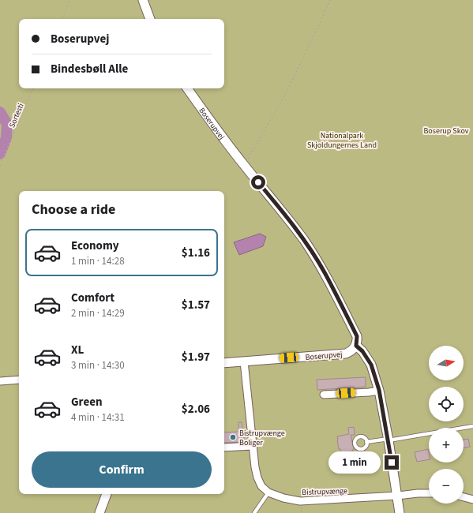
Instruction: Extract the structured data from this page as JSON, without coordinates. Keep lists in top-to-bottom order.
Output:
{
  "streets": {
    "street": ["Boserupvej", "Bistrupvænge"],
    "path": ["Sortesti"]
  },
  "parks": ["Boserup Skov", "Nationalpark Skjoldungernes Land"],
  "places": ["Bistrupvænge Boliger"],
  "north": "right",
  "page": {
    "banner": ["Boserupvej", "Bindesbøll Alle"],
    "heading": "Choose a ride",
    "list": [
      {
        "name": "Economy",
        "note": "1 min · 14:28",
        "value": "$1.16"
      },
      {
        "name": "Comfort",
        "note": "2 min · 14:29",
        "value": "$1.57"
      },
      {
        "name": "XL",
        "note": "3 min · 14:30",
        "value": "$1.97"
      },
      {
        "name": "Green",
        "note": "4 min · 14:31",
        "value": "$2.06"
      }
    ],
    "map_buttons": ["+", "−"],
    "buttons": "Confirm",
    "bubble": "1 min"
  }
}
